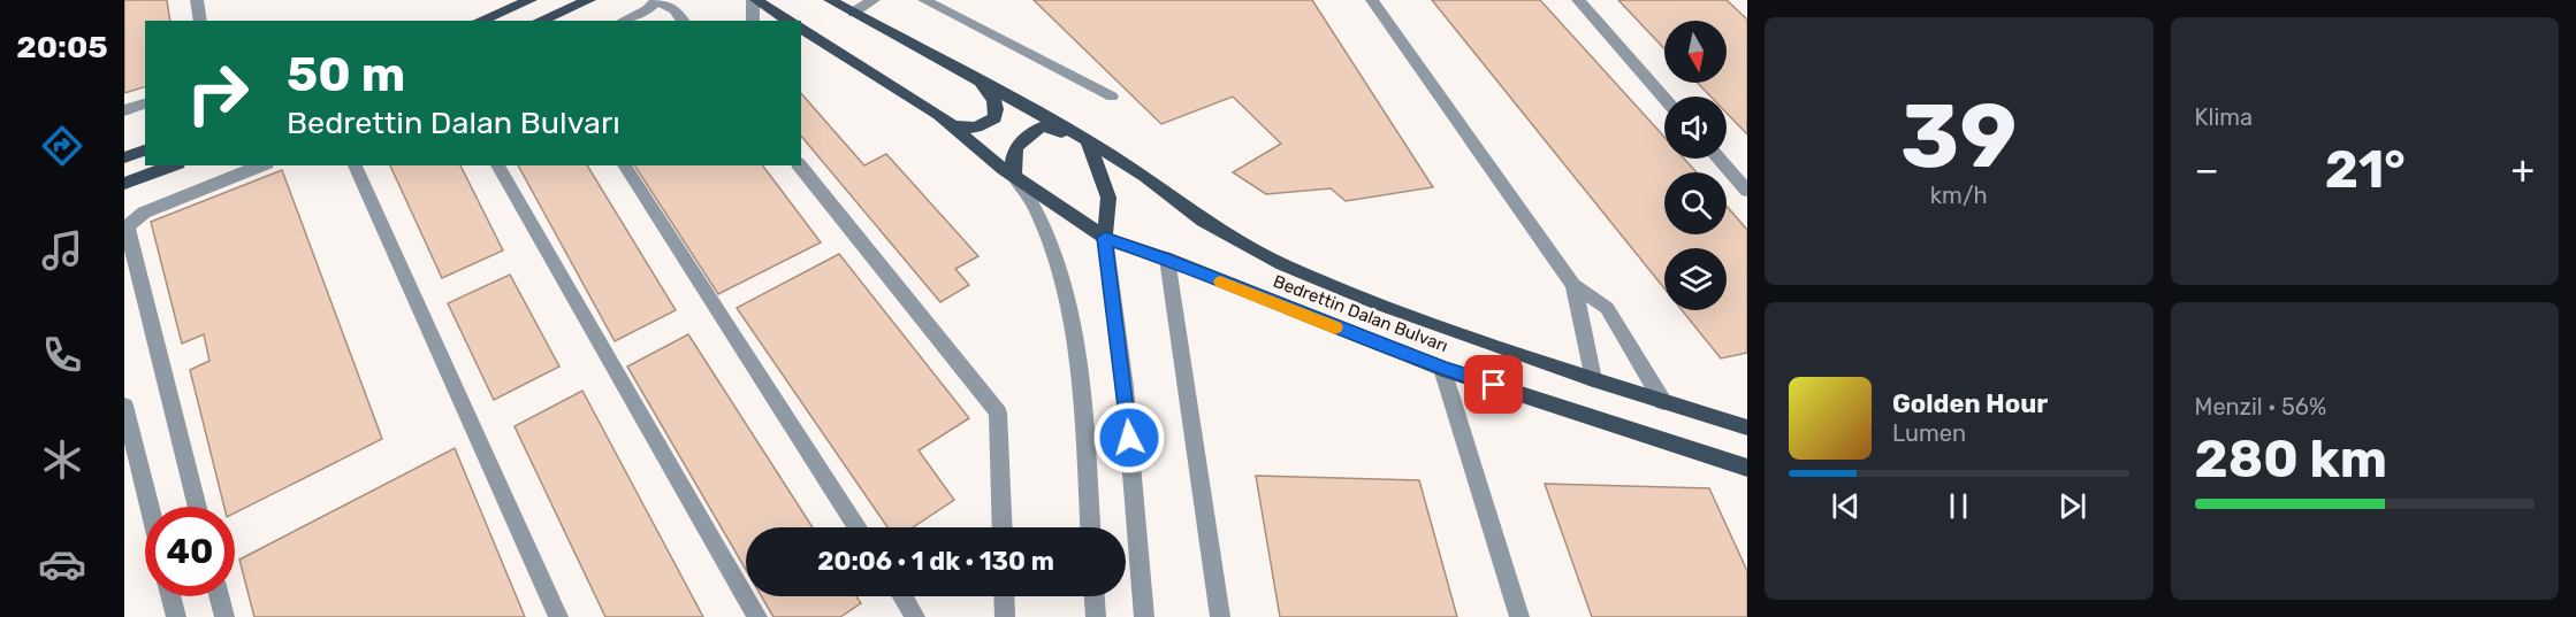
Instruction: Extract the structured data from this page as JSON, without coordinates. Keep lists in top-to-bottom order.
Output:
{
  "streets": {
    "main road": ["Bedrettin Dalan Bulvarı"]
  },
  "north": "bottom",
  "page": {
    "tabs": "20:05",
    "tile": [
      ["39", "km/h"],
      "Klima",
      ["Menzil · 56%", "280 km"]
    ],
    "turn": ["50 m", "Bedrettin Dalan Bulvarı"],
    "heat": ["−", "21°", "+"],
    "song": ["Golden Hour", "Lumen"],
    "limit": "40",
    "trip": "20:06 · 1 dk · 130 m"
  }
}
